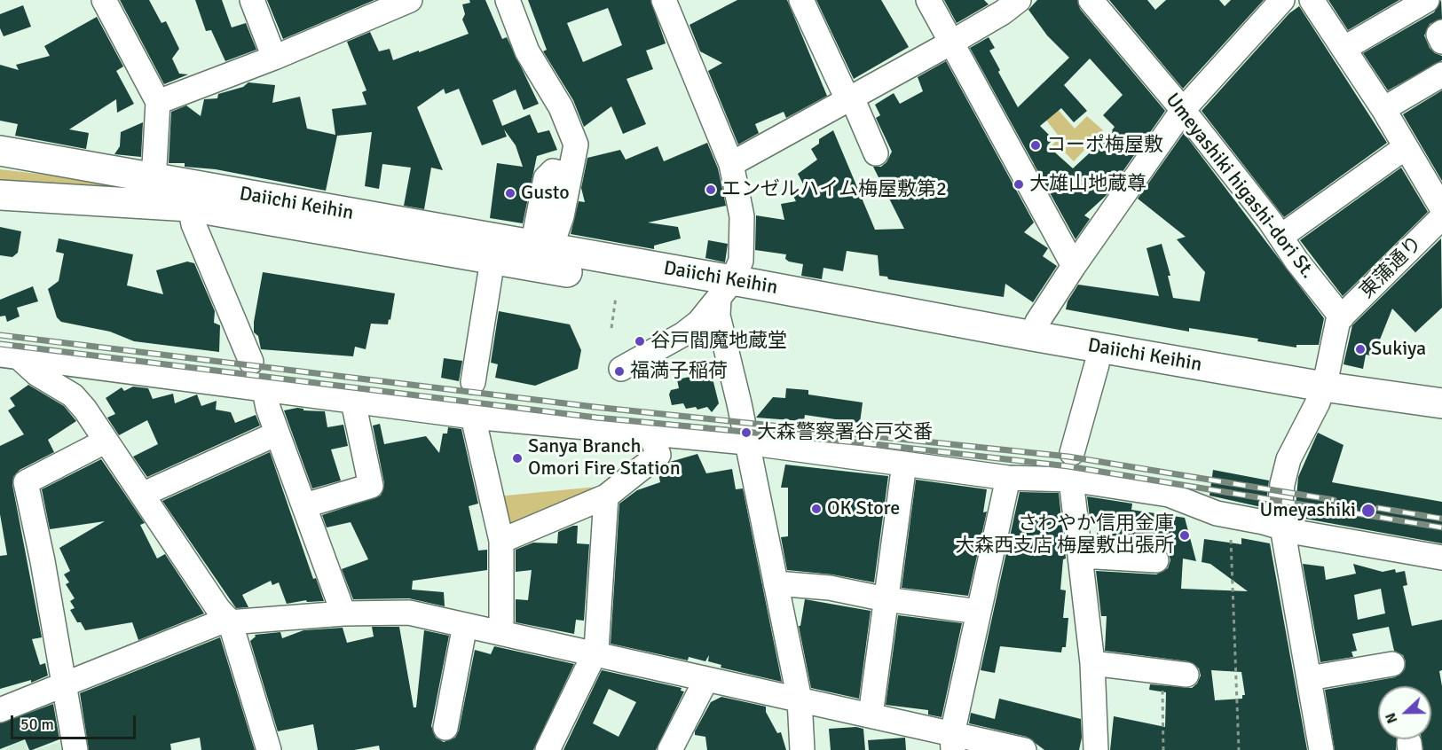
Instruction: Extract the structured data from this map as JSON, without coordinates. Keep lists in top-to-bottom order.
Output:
{
  "streets": {
    "highway": ["Daiichi Keihin"],
    "street": ["Umeyashiki higashi-dori St.", "東蒲通り"]
  },
  "crossings": [
    ["Umeyashiki higashi-dori St.", "東蒲通り"]
  ],
  "places": [
    "コーポ梅屋敷",
    "大雄山地蔵尊",
    "エンゼルハイム梅屋敷第2",
    "Gusto",
    "谷戸閻魔地蔵堂",
    "Sukiya",
    "福満子稲荷",
    "大森警察署谷戸交番",
    "Sanya Branch Omori Fire Station",
    "OK Store",
    "Umeyashiki",
    "さわやか信用金庫 大森西支店 梅屋敷出張所"
  ],
  "scale_bar": "50 m",
  "north": "left"
}
